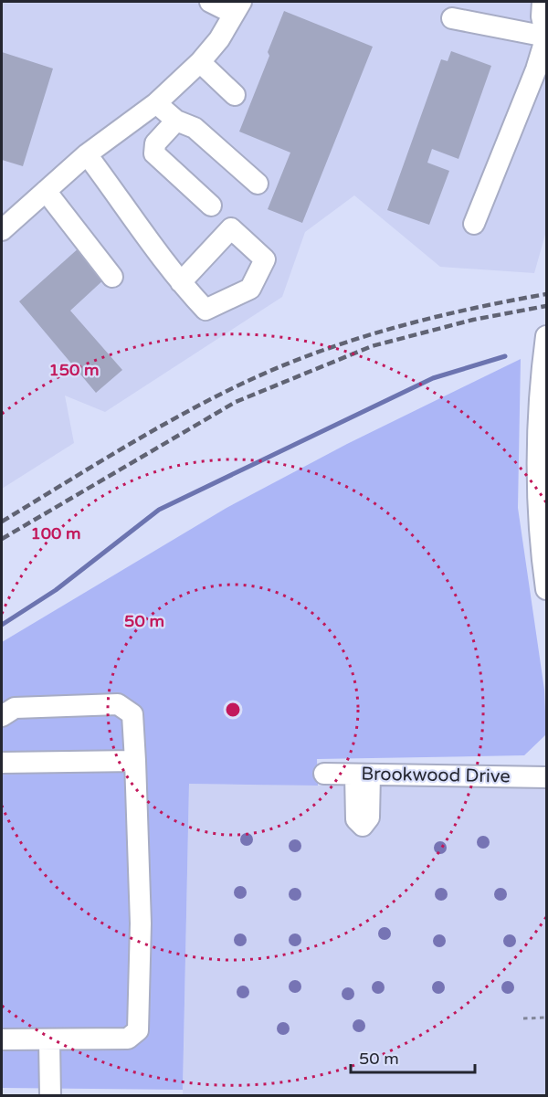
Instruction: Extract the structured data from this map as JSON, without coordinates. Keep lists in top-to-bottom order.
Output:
{
  "streets": {
    "street": ["Brookwood Drive"]
  },
  "scale_bar": "50 m",
  "rings": ["150 m", "100 m", "50 m"]
}
